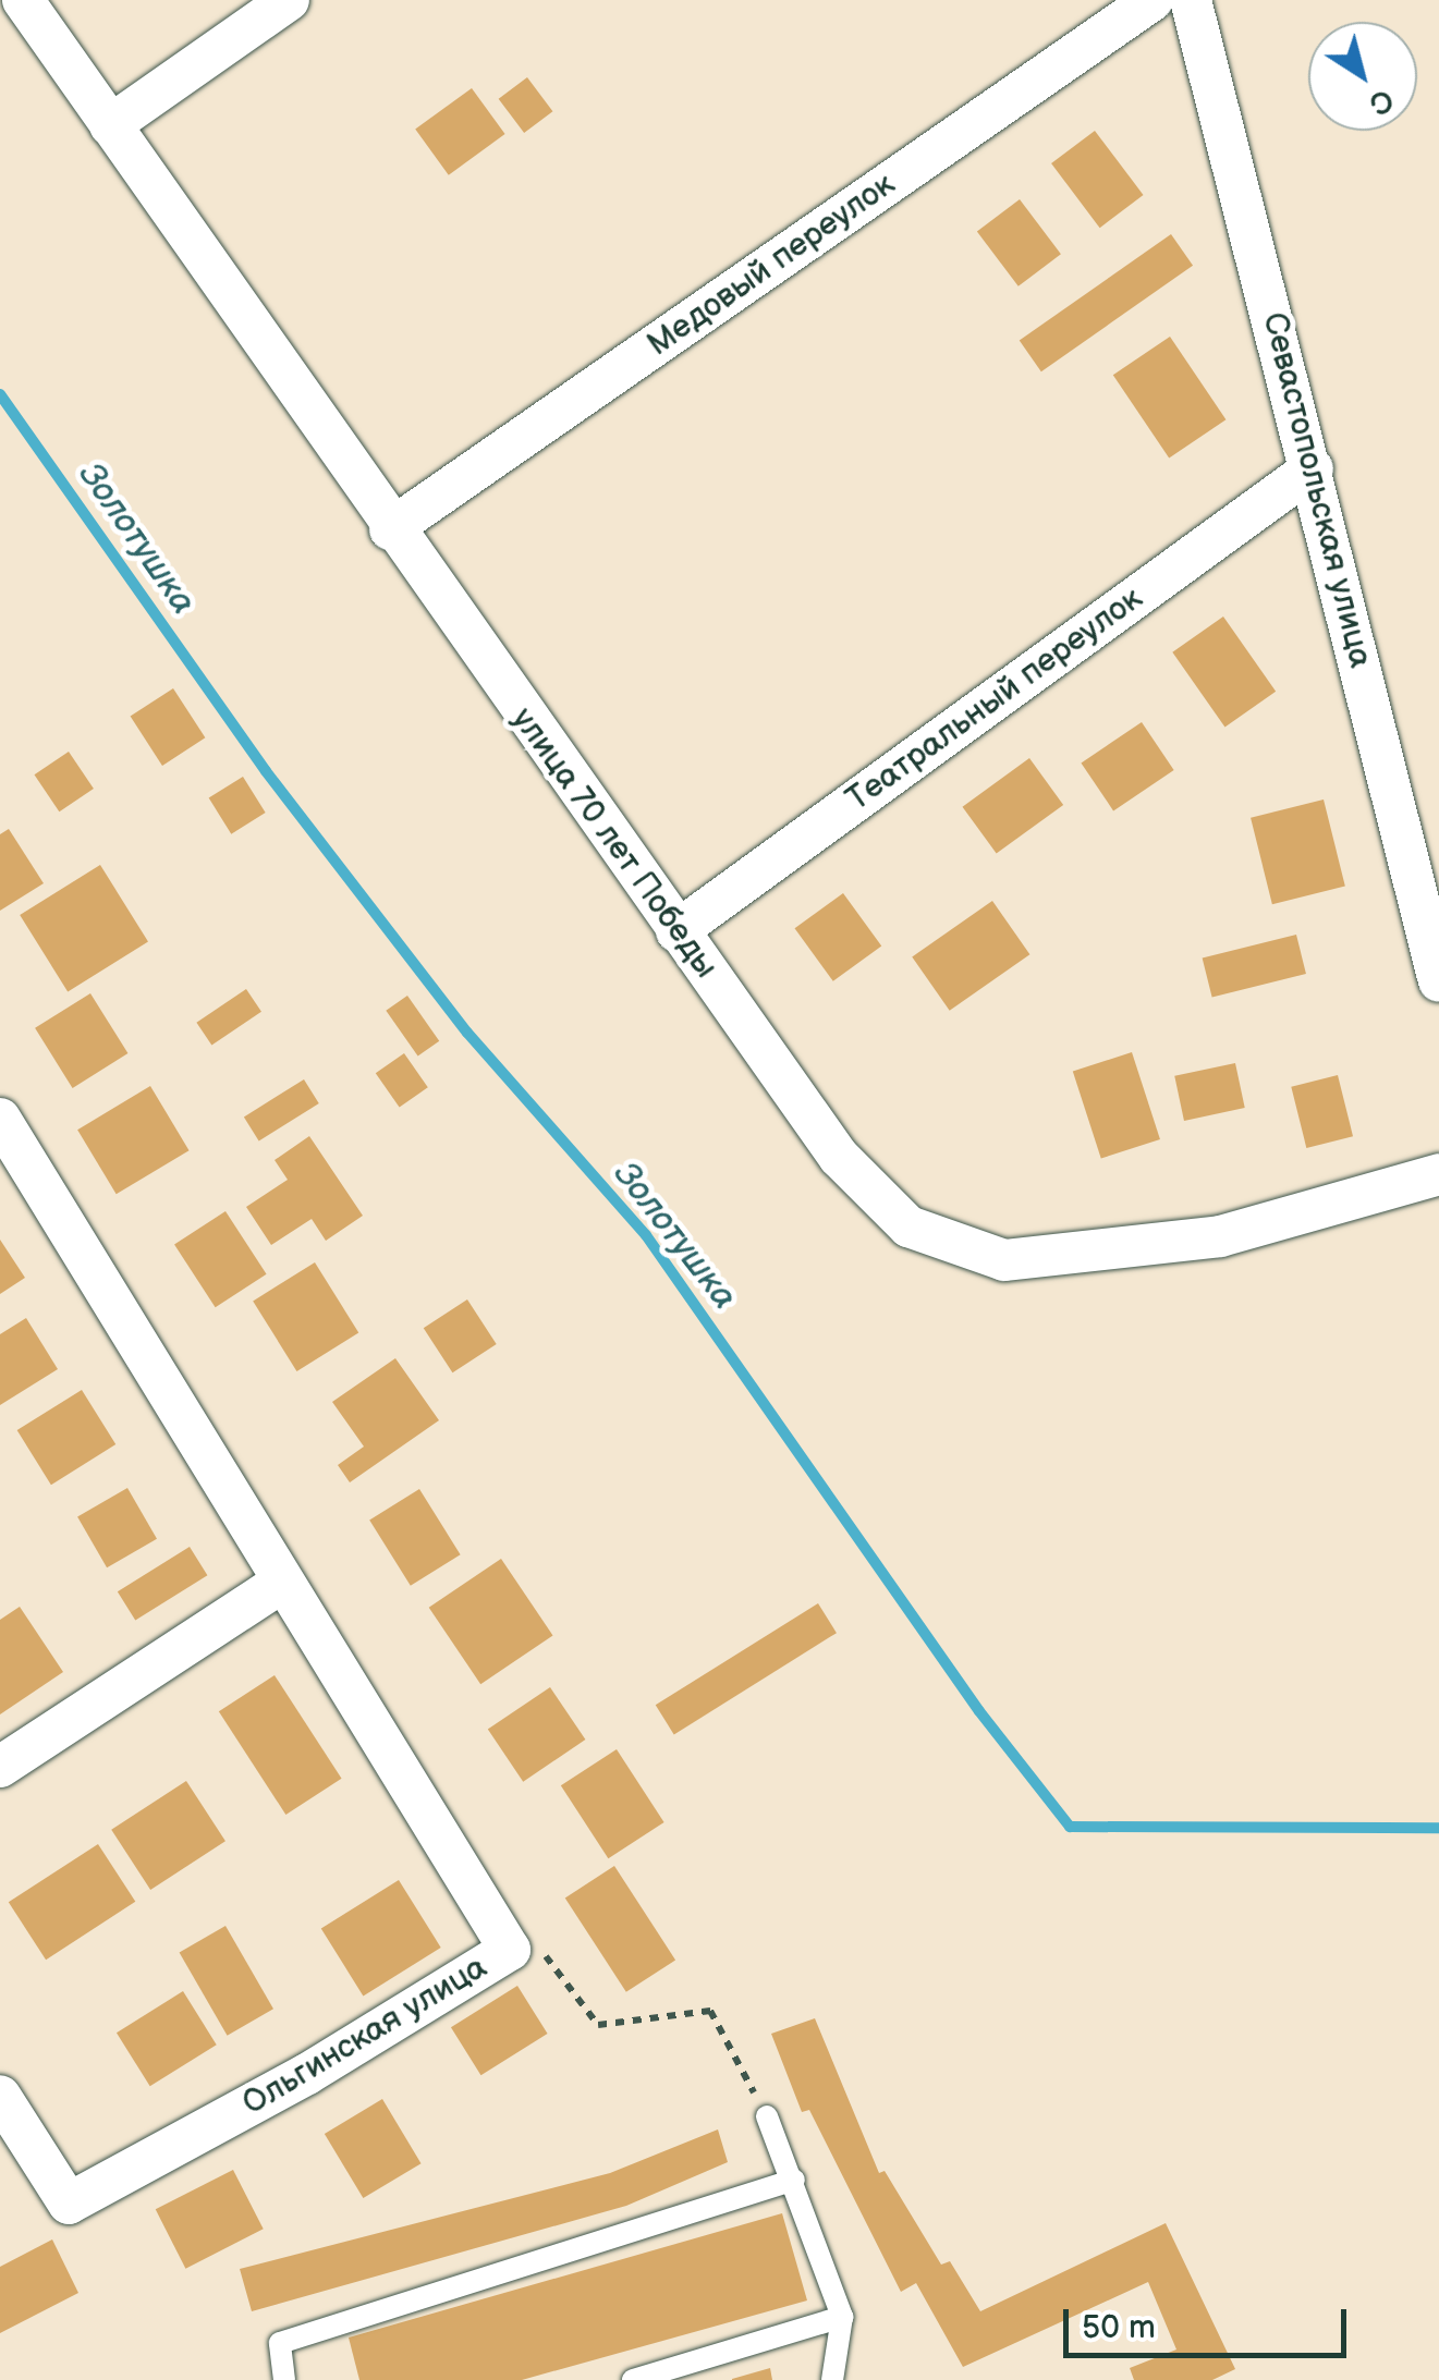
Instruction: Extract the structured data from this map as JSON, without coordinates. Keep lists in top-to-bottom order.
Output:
{
  "streets": {
    "street": [
      "Медовый переулок",
      "Севастопольская улица",
      "Театральный переулок",
      "улица 70 лет Победы",
      "Ольгинская улица"
    ]
  },
  "crossings": [
    ["Медовый переулок", "улица 70 лет Победы"],
    ["Севастопольская улица", "Театральный переулок"],
    ["Театральный переулок", "улица 70 лет Победы"]
  ],
  "water": ["Золотушка"],
  "scale_bar": "50 m",
  "north": "bottom right"
}
